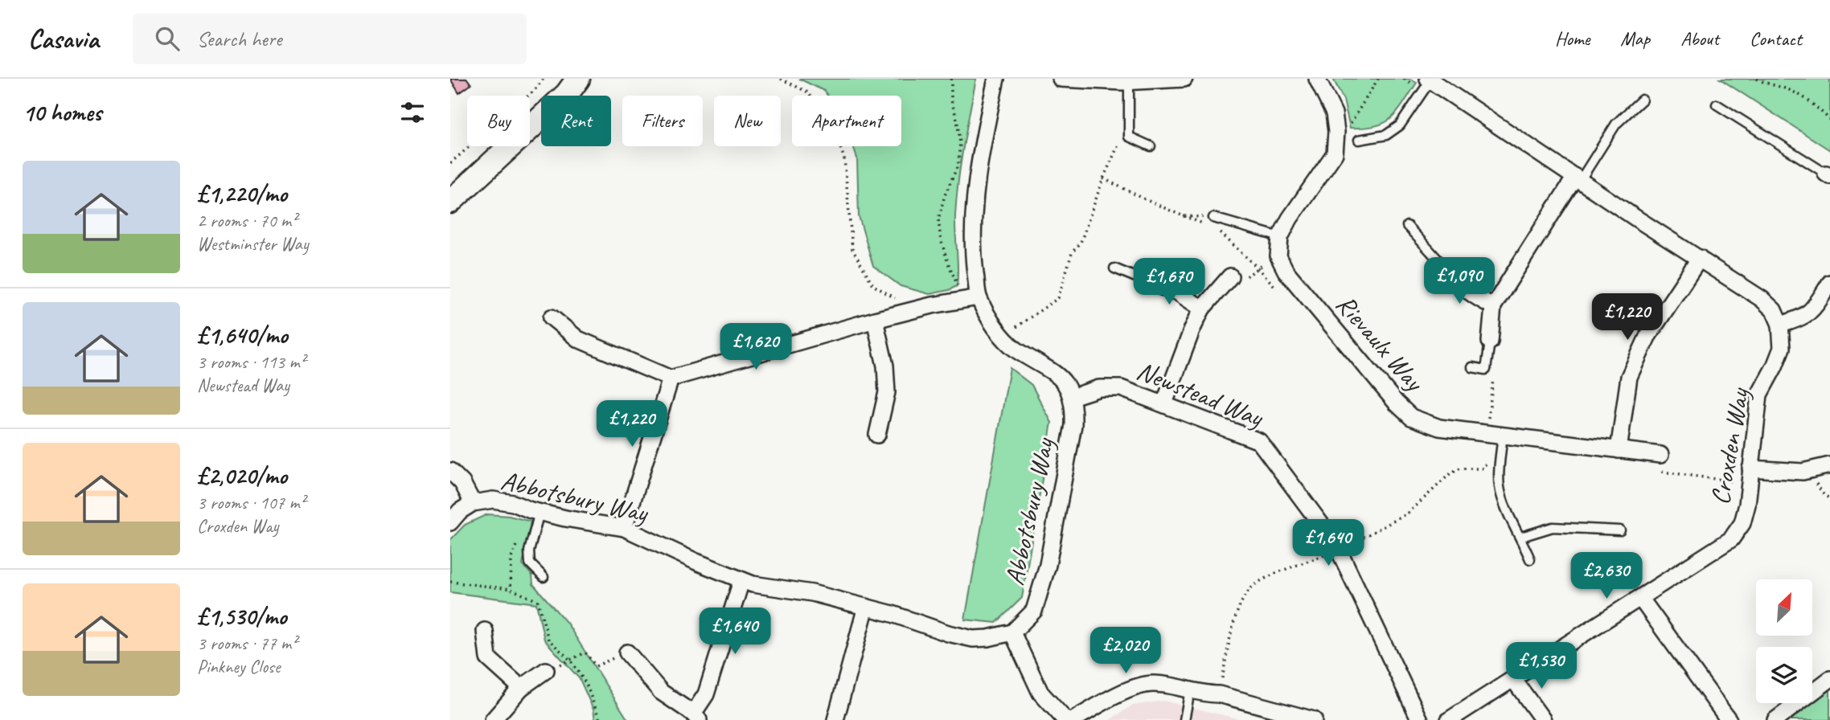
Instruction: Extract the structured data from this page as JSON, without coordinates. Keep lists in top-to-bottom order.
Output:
{
  "streets": {
    "street": [
      "Rievaulx Way",
      "Newstead Way",
      "Croxden Way",
      "Abbotsbury Way"
    ]
  },
  "crossings": [
    ["Newstead Way", "Abbotsbury Way"]
  ],
  "north": "top right",
  "page": {
    "header": "Casavia",
    "search": "Search here",
    "nav": [
      "Home",
      "Map",
      "About",
      "Contact"
    ],
    "heading": "10 homes",
    "chip": [
      "Buy",
      "Rent",
      "Filters",
      "New",
      "Apartment"
    ],
    "list": [
      {
        "name": "£1,220/mo",
        "note": "2 rooms · 70 m² · Westminster Way"
      },
      {
        "name": "£1,640/mo",
        "note": "3 rooms · 113 m² · Newstead Way"
      },
      {
        "name": "£2,020/mo",
        "note": "3 rooms · 107 m² · Croxden Way"
      },
      {
        "name": "£1,530/mo",
        "note": "3 rooms · 77 m² · Pinkney Close"
      }
    ],
    "price": [
      "£1,090",
      "£1,670",
      "£1,220",
      "£1,620",
      "£1,220",
      "£1,640",
      "£2,630",
      "£1,640",
      "£2,020",
      "£1,530"
    ]
  }
}
